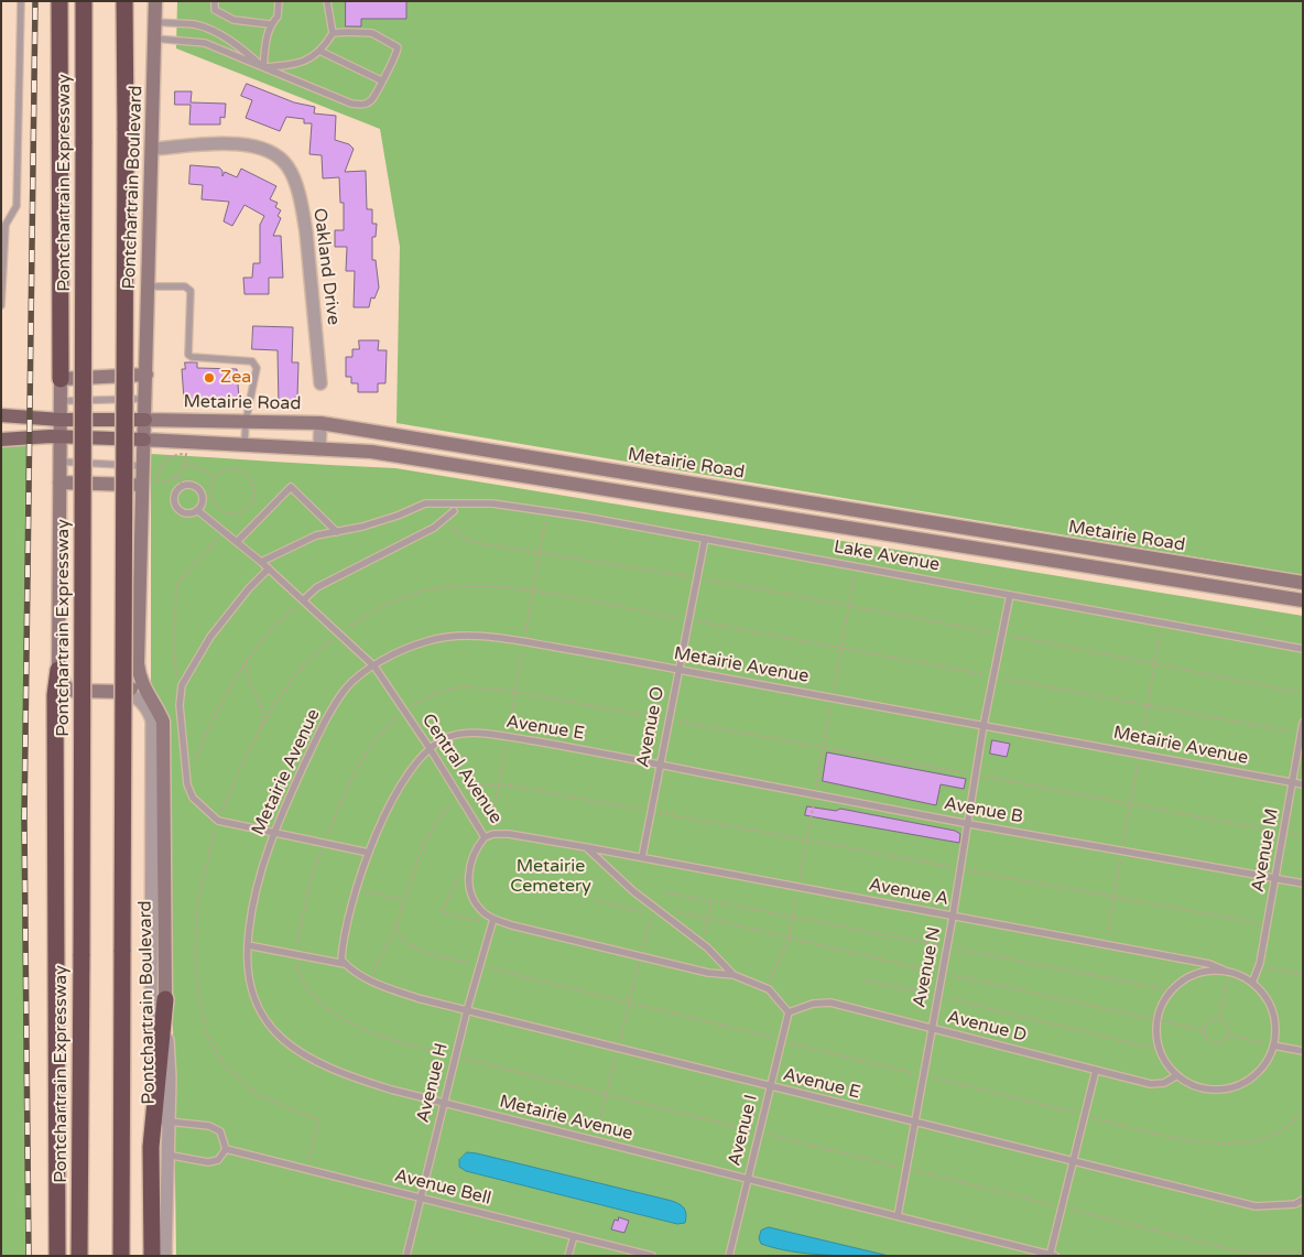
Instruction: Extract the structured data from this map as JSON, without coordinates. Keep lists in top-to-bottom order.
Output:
{
  "streets": {
    "highway": ["Pontchartrain Expressway"],
    "main road": ["Pontchartrain Boulevard", "Metairie Road"],
    "street": ["Oakland Drive"],
    "lane": [
      "Lake Avenue",
      "Metairie Avenue",
      "Avenue O",
      "Avenue E",
      "Central Avenue",
      "Avenue B",
      "Avenue M",
      "Avenue A",
      "Avenue N",
      "Avenue D",
      "Avenue H",
      "Avenue I",
      "Avenue Bell"
    ]
  },
  "crossings": [
    ["Pontchartrain Boulevard", "Oakland Drive"],
    ["Pontchartrain Boulevard", "Metairie Road"],
    ["Lake Avenue", "Avenue O"],
    ["Lake Avenue", "Central Avenue"],
    ["Lake Avenue", "Avenue N"],
    ["Metairie Avenue", "Avenue O"],
    ["Metairie Avenue", "Central Avenue"],
    ["Metairie Avenue", "Avenue M"],
    ["Metairie Avenue", "Avenue N"],
    ["Metairie Avenue", "Avenue H"],
    ["Metairie Avenue", "Avenue I"],
    ["Avenue O", "Avenue E"],
    ["Avenue O", "Avenue B"],
    ["Avenue O", "Avenue A"],
    ["Avenue E", "Central Avenue"],
    ["Avenue E", "Avenue B"],
    ["Avenue E", "Avenue N"],
    ["Avenue E", "Avenue H"],
    ["Avenue E", "Avenue I"],
    ["Central Avenue", "Avenue A"],
    ["Avenue B", "Avenue M"],
    ["Avenue B", "Avenue N"],
    ["Avenue M", "Avenue A"],
    ["Avenue A", "Avenue N"],
    ["Avenue N", "Avenue D"],
    ["Avenue D", "Avenue I"],
    ["Avenue H", "Avenue Bell"]
  ],
  "parks": ["Metairie Cemetery"],
  "places": ["Zea"]
}
